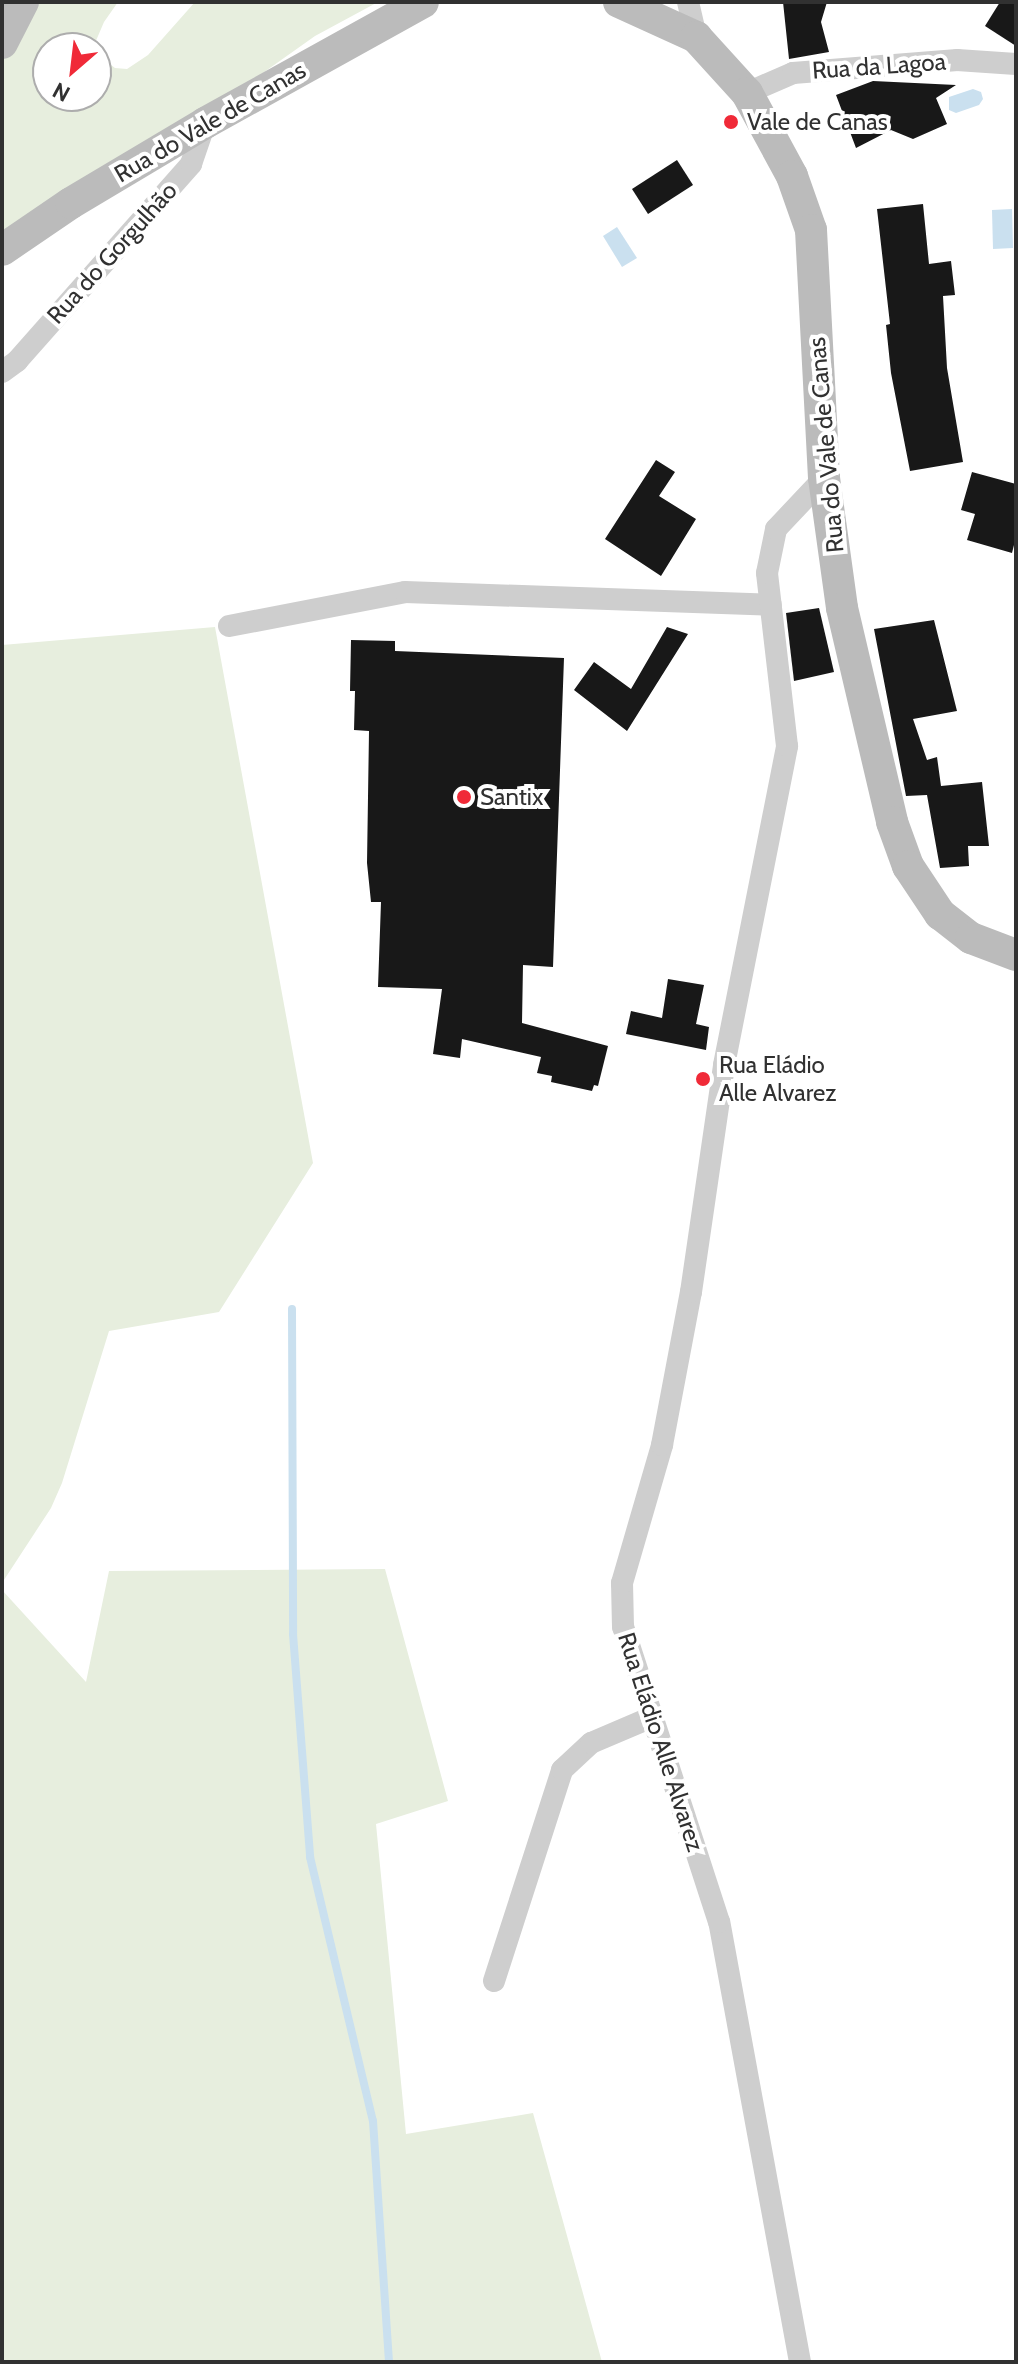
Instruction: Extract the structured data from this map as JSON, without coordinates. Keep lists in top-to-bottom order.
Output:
{
  "streets": {
    "street": [
      "Rua da Lagoa",
      "Rua do Vale de Canas",
      "Rua do Gorgulhão",
      "Rua Eládio Alle Alvarez"
    ]
  },
  "crossings": [
    ["Rua da Lagoa", "Rua do Vale de Canas"],
    ["Rua do Vale de Canas", "Rua do Gorgulhão"],
    ["Rua do Vale de Canas", "Rua Eládio Alle Alvarez"]
  ],
  "places": ["Vale de Canas", "Santix", "Rua Eládio Alle Alvarez"],
  "north": "bottom left"
}
